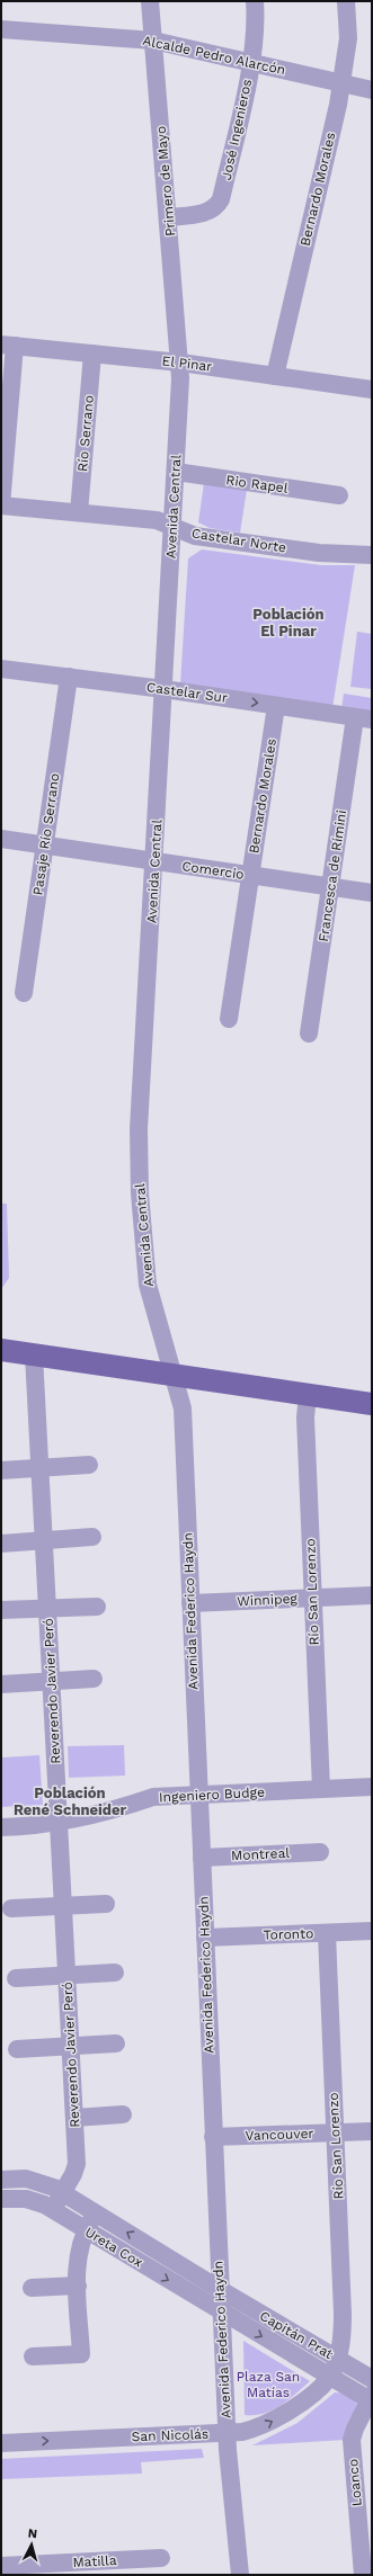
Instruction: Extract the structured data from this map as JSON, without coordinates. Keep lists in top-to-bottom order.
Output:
{
  "streets": {
    "street": [
      "Alcalde Pedro Alarcón",
      "José Ingenieros",
      "Primero de Mayo",
      "Bernardo Morales",
      "El Pinar",
      "Río Serrano",
      "Rio Rapel",
      "Avenida Central",
      "Castelar Norte",
      "Castelar Sur",
      "Pasaje Río Serrano",
      "Comercio",
      "Francesca de Rímini",
      "Río San Lorenzo",
      "Winnipeg",
      "Avenida Federico Haydn",
      "Reverendo Javier Peró",
      "Ingeniero Budge",
      "Montreal",
      "Toronto",
      "Vancouver",
      "Ureta Cox",
      "Capitán Prat",
      "San Nicolás",
      "Loanco",
      "Matilla"
    ]
  },
  "crossings": [
    ["Alcalde Pedro Alarcón", "José Ingenieros"],
    ["Alcalde Pedro Alarcón", "Primero de Mayo"],
    ["Alcalde Pedro Alarcón", "Bernardo Morales"],
    ["José Ingenieros", "Primero de Mayo"],
    ["Primero de Mayo", "El Pinar"],
    ["Primero de Mayo", "Avenida Central"],
    ["Bernardo Morales", "El Pinar"],
    ["Bernardo Morales", "Castelar Sur"],
    ["Bernardo Morales", "Comercio"],
    ["El Pinar", "Río Serrano"],
    ["El Pinar", "Avenida Central"],
    ["Río Serrano", "Castelar Norte"],
    ["Rio Rapel", "Avenida Central"],
    ["Avenida Central", "Castelar Norte"],
    ["Avenida Central", "Castelar Sur"],
    ["Avenida Central", "Comercio"],
    ["Avenida Central", "Avenida Federico Haydn"],
    ["Castelar Sur", "Pasaje Río Serrano"],
    ["Castelar Sur", "Francesca de Rímini"],
    ["Pasaje Río Serrano", "Comercio"],
    ["Comercio", "Francesca de Rímini"],
    ["Río San Lorenzo", "Winnipeg"],
    ["Río San Lorenzo", "Ingeniero Budge"],
    ["Río San Lorenzo", "Toronto"],
    ["Río San Lorenzo", "Vancouver"],
    ["Río San Lorenzo", "Capitán Prat"],
    ["Río San Lorenzo", "San Nicolás"],
    ["Winnipeg", "Avenida Federico Haydn"],
    ["Avenida Federico Haydn", "Ingeniero Budge"],
    ["Avenida Federico Haydn", "Montreal"],
    ["Avenida Federico Haydn", "Toronto"],
    ["Avenida Federico Haydn", "Vancouver"],
    ["Avenida Federico Haydn", "Ureta Cox"],
    ["Avenida Federico Haydn", "Capitán Prat"],
    ["Avenida Federico Haydn", "San Nicolás"],
    ["Reverendo Javier Peró", "Ingeniero Budge"],
    ["Reverendo Javier Peró", "Ureta Cox"],
    ["Ureta Cox", "Capitán Prat"],
    ["Capitán Prat", "San Nicolás"],
    ["Capitán Prat", "Loanco"]
  ],
  "one_way": ["San Nicolás"],
  "districts": ["Población El Pinar", "Población René Schneider"],
  "parks": ["Plaza San Matías"],
  "north": "top"
}
